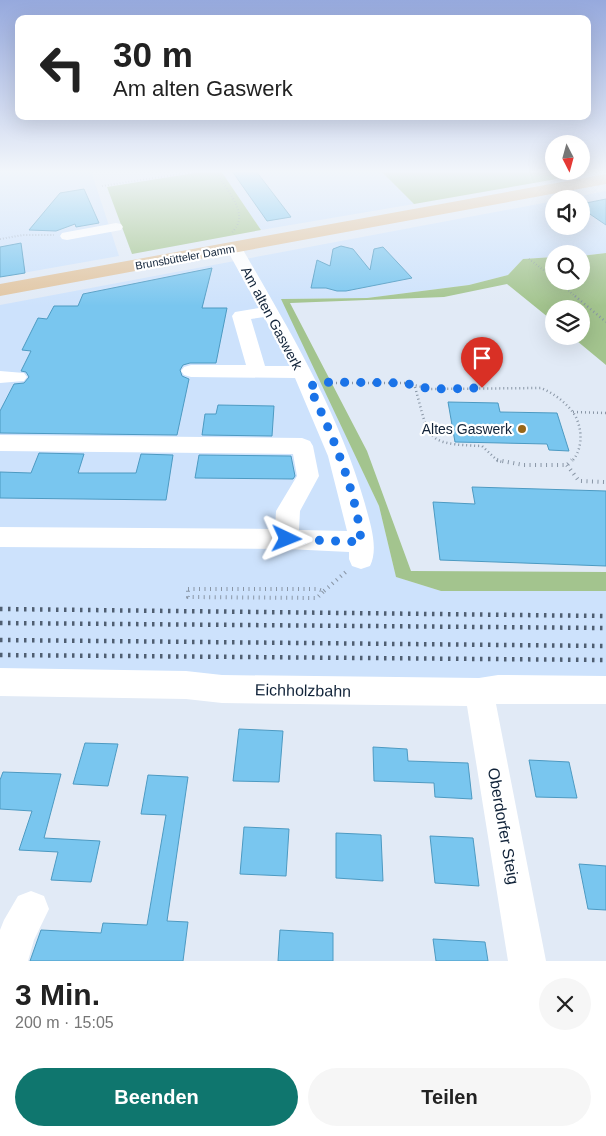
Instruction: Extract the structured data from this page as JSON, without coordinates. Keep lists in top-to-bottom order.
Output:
{
  "streets": {
    "main road": ["Brunsbütteler Damm"],
    "street": ["Am alten Gaswerk", "Eichholzbahn", "Oberdorfer Steig"]
  },
  "crossings": [
    ["Brunsbütteler Damm", "Am alten Gaswerk"],
    ["Eichholzbahn", "Oberdorfer Steig"]
  ],
  "places": ["Altes Gaswerk"],
  "north": "bottom",
  "page": {
    "turn": ["30 m", "Am alten Gaswerk"],
    "heading": ["3 Min.", "200 m · 15:05"],
    "buttons": ["Beenden", "Teilen"]
  }
}
